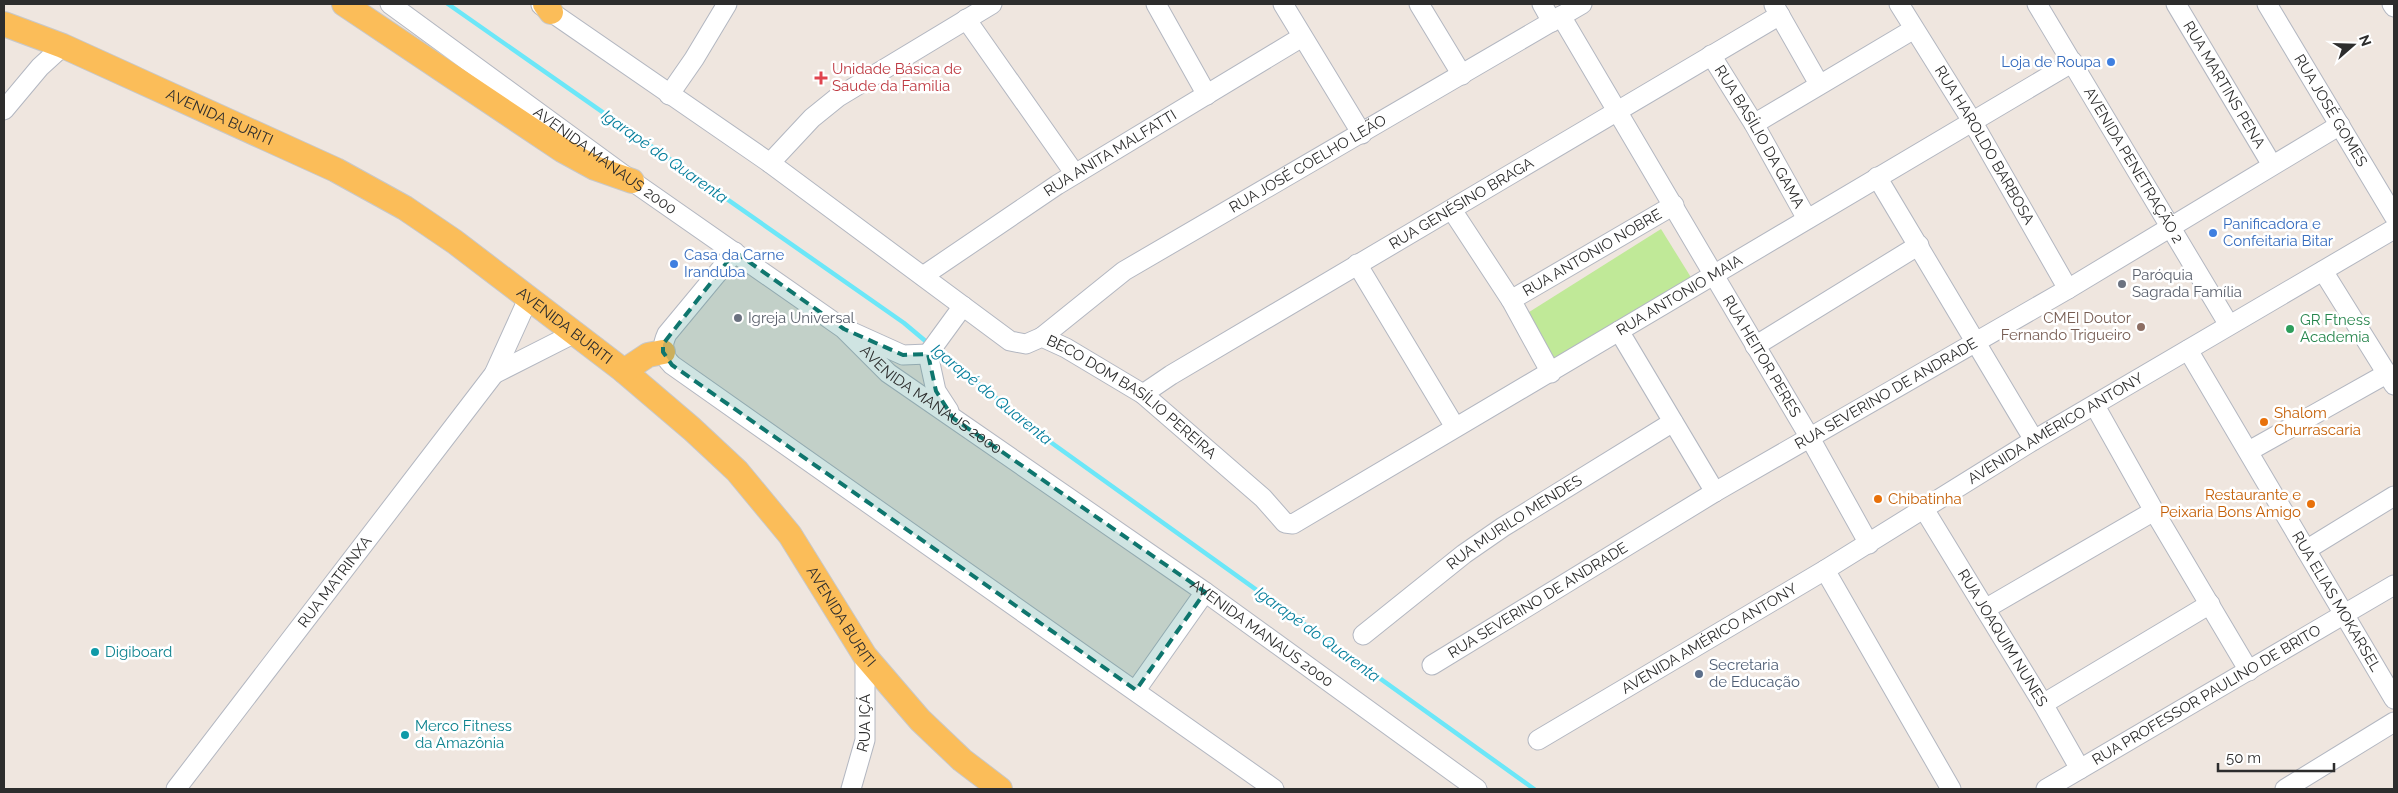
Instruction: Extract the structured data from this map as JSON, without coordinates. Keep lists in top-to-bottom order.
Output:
{
  "streets": {
    "main road": ["AVENIDA BURITI"],
    "street": [
      "RUA MARTINS PENA",
      "RUA JOSÉ GOMES",
      "RUA BASÍLIO DA GAMA",
      "RUA HAROLDO BARBOSA",
      "RUA ANITA MALFATTI",
      "AVENIDA MANAUS 2000",
      "RUA JOSÉ COELHO LEÃO",
      "AVENIDA PENETRAÇÃO 2",
      "RUA GENÉSINO BRAGA",
      "RUA ANTONIO NOBRE",
      "RUA ANTONIO MAIA",
      "RUA HEITOR PERES",
      "RUA SEVERINO DE ANDRADE",
      "BECO DOM BASÍLIO PEREIRA",
      "AVENIDA AMÉRICO ANTONY",
      "RUA MURILO MENDES",
      "RUA MATRINXA",
      "RUA ELIAS MOKARSEL",
      "RUA JOAQUIM NUNES",
      "RUA PROFESSOR PAULINO DE BRITO",
      "RUA IÇÁ"
    ]
  },
  "crossings": [
    ["RUA MARTINS PENA", "RUA SEVERINO DE ANDRADE"],
    ["RUA JOSÉ GOMES", "RUA SEVERINO DE ANDRADE"],
    ["AVENIDA BURITI", "RUA MATRINXA"],
    ["AVENIDA BURITI", "RUA IÇÁ"],
    ["RUA BASÍLIO DA GAMA", "RUA GENÉSINO BRAGA"],
    ["RUA BASÍLIO DA GAMA", "RUA ANTONIO MAIA"],
    ["RUA HAROLDO BARBOSA", "RUA ANTONIO MAIA"],
    ["RUA HAROLDO BARBOSA", "RUA SEVERINO DE ANDRADE"],
    ["RUA JOSÉ COELHO LEÃO", "RUA HEITOR PERES"],
    ["RUA JOSÉ COELHO LEÃO", "BECO DOM BASÍLIO PEREIRA"],
    ["AVENIDA PENETRAÇÃO 2", "RUA ANTONIO MAIA"],
    ["AVENIDA PENETRAÇÃO 2", "RUA SEVERINO DE ANDRADE"],
    ["AVENIDA PENETRAÇÃO 2", "AVENIDA AMÉRICO ANTONY"],
    ["RUA GENÉSINO BRAGA", "RUA HEITOR PERES"],
    ["RUA GENÉSINO BRAGA", "BECO DOM BASÍLIO PEREIRA"],
    ["RUA ANTONIO NOBRE", "RUA HEITOR PERES"],
    ["RUA ANTONIO MAIA", "RUA HEITOR PERES"],
    ["RUA ANTONIO MAIA", "BECO DOM BASÍLIO PEREIRA"],
    ["RUA HEITOR PERES", "RUA SEVERINO DE ANDRADE"],
    ["RUA HEITOR PERES", "AVENIDA AMÉRICO ANTONY"],
    ["AVENIDA AMÉRICO ANTONY", "RUA ELIAS MOKARSEL"],
    ["AVENIDA AMÉRICO ANTONY", "RUA JOAQUIM NUNES"],
    ["RUA ELIAS MOKARSEL", "RUA PROFESSOR PAULINO DE BRITO"],
    ["RUA JOAQUIM NUNES", "RUA PROFESSOR PAULINO DE BRITO"]
  ],
  "water": ["Igarapé do Quarenta"],
  "places": {
    "other": [
      "Loja de Roupa",
      "Panificadora e Confeitaria Bitar",
      "Casa da Carne Iranduba",
      "Paróquia Sagrada Família",
      "Igreja Universal",
      "CMEI Doutor Fernando Trigueiro",
      "GR Ftness Academia",
      "Shalom Churrascaria",
      "Chibatinha",
      "Restaurante e Peixaria Bons Amigo",
      "Digiboard",
      "Secretaria de Educação",
      "Merco Fitness da Amazônia"
    ],
    "health": ["Unidade Básica de Saude da Familia"]
  },
  "scale_bar": "50 m",
  "north": "right"
}
